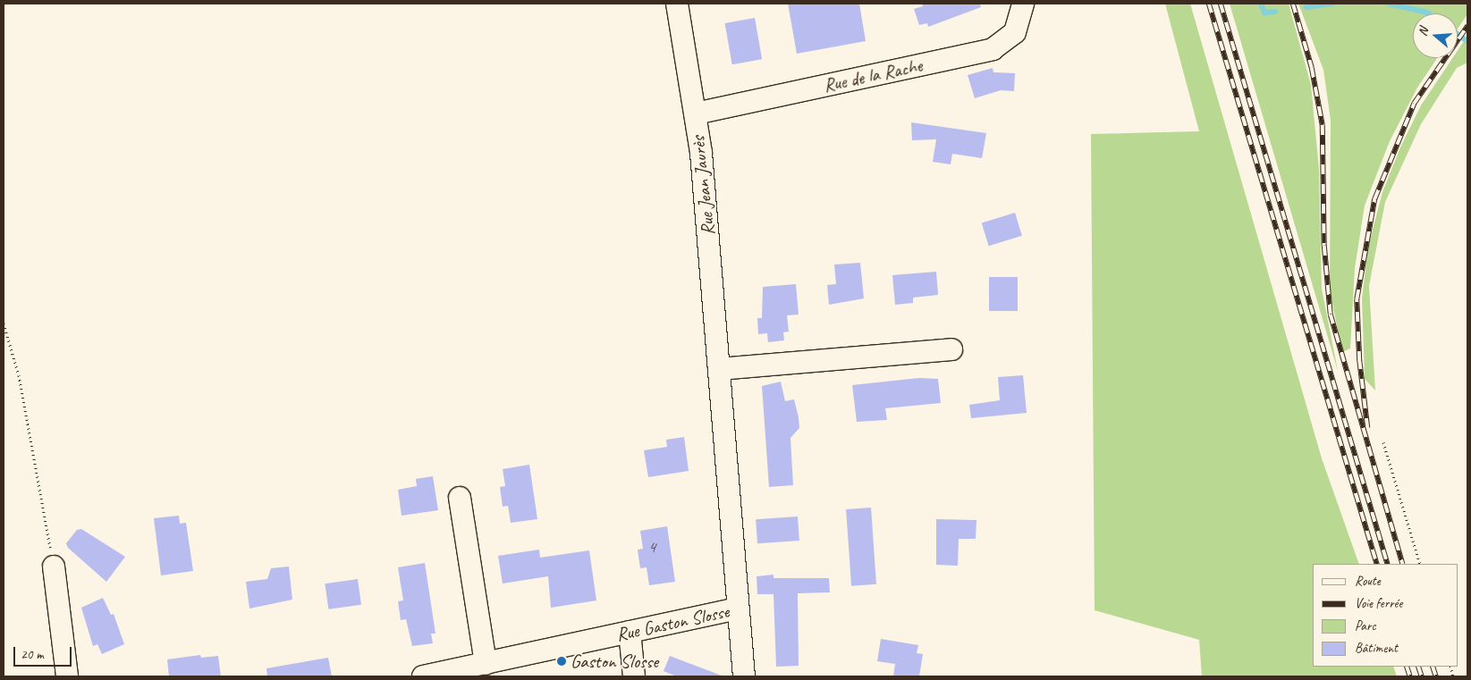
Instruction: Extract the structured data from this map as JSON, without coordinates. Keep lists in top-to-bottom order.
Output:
{
  "streets": {
    "street": ["Rue de la Rache", "Rue Jean Jaurès", "Rue Gaston Slosse"]
  },
  "crossings": [
    ["Rue de la Rache", "Rue Jean Jaurès"],
    ["Rue Jean Jaurès", "Rue Gaston Slosse"]
  ],
  "places": ["Gaston Slosse"],
  "house_numbers": ["4"],
  "legend": [
    "Route",
    "Voie ferrée",
    "Parc",
    "Bâtiment"
  ],
  "scale_bar": "20 m",
  "north": "left"
}
